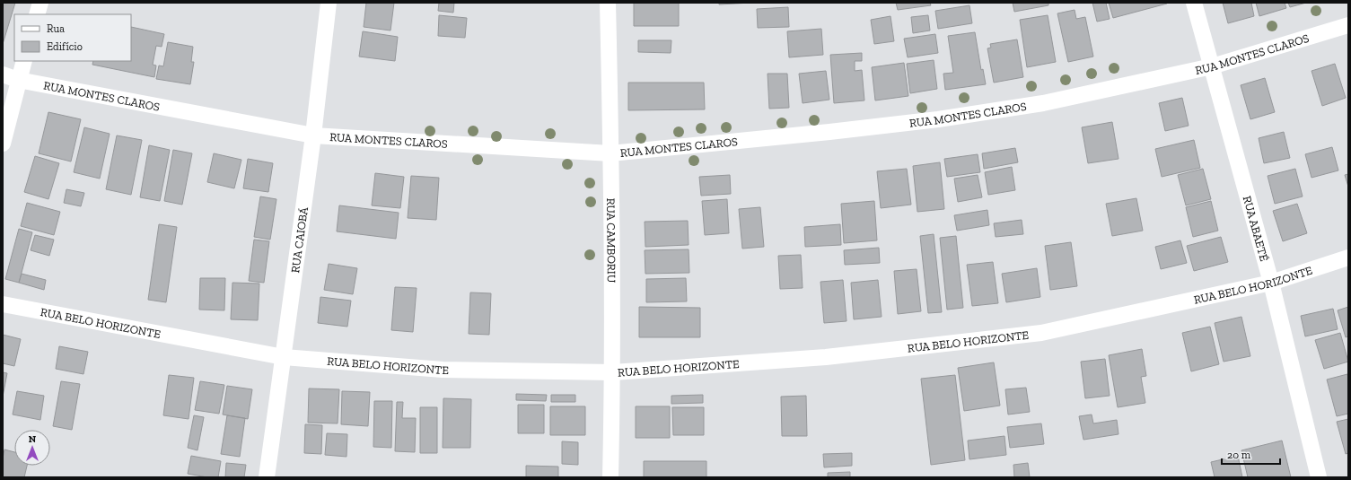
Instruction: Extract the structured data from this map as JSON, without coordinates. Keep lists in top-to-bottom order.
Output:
{
  "streets": {
    "street": [
      "RUA MONTES CLAROS",
      "RUA ABAETÉ",
      "RUA CAMBORIU",
      "RUA CAIOBÁ",
      "RUA BELO HORIZONTE"
    ]
  },
  "crossings": [
    ["RUA MONTES CLAROS", "RUA ABAETÉ"],
    ["RUA MONTES CLAROS", "RUA CAMBORIU"],
    ["RUA MONTES CLAROS", "RUA CAIOBÁ"],
    ["RUA ABAETÉ", "RUA BELO HORIZONTE"],
    ["RUA CAMBORIU", "RUA BELO HORIZONTE"],
    ["RUA CAIOBÁ", "RUA BELO HORIZONTE"]
  ],
  "legend": ["Rua", "Edifício"],
  "scale_bar": "20 m",
  "north": "top"
}
